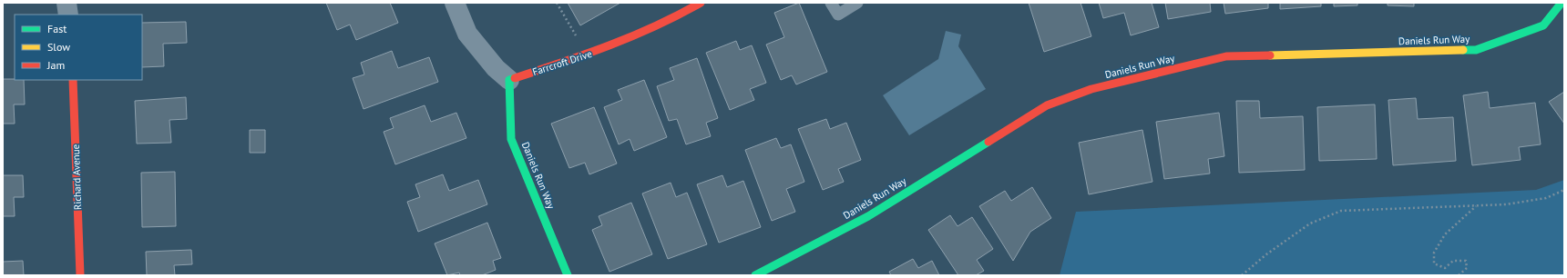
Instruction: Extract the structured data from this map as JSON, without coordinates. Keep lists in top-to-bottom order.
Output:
{
  "streets": {
    "street": ["Daniels Run Way", "Farrcroft Drive", "Richard Avenue"]
  },
  "crossings": [
    ["Daniels Run Way", "Farrcroft Drive"]
  ],
  "legend": ["Fast", "Slow", "Jam"]
}
